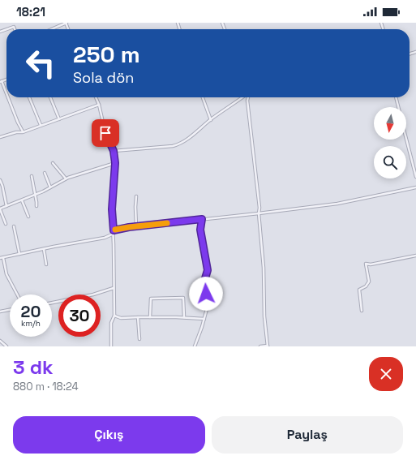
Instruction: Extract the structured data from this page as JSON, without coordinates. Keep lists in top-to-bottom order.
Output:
{
  "north": "bottom",
  "page": {
    "status": "18:21",
    "turn": ["250 m", "Sola dön"],
    "speed": "20 km/h",
    "limit": "30",
    "heading": ["3 dk", "880 m · 18:24"],
    "buttons": ["Çıkış", "Paylaş"]
  }
}
